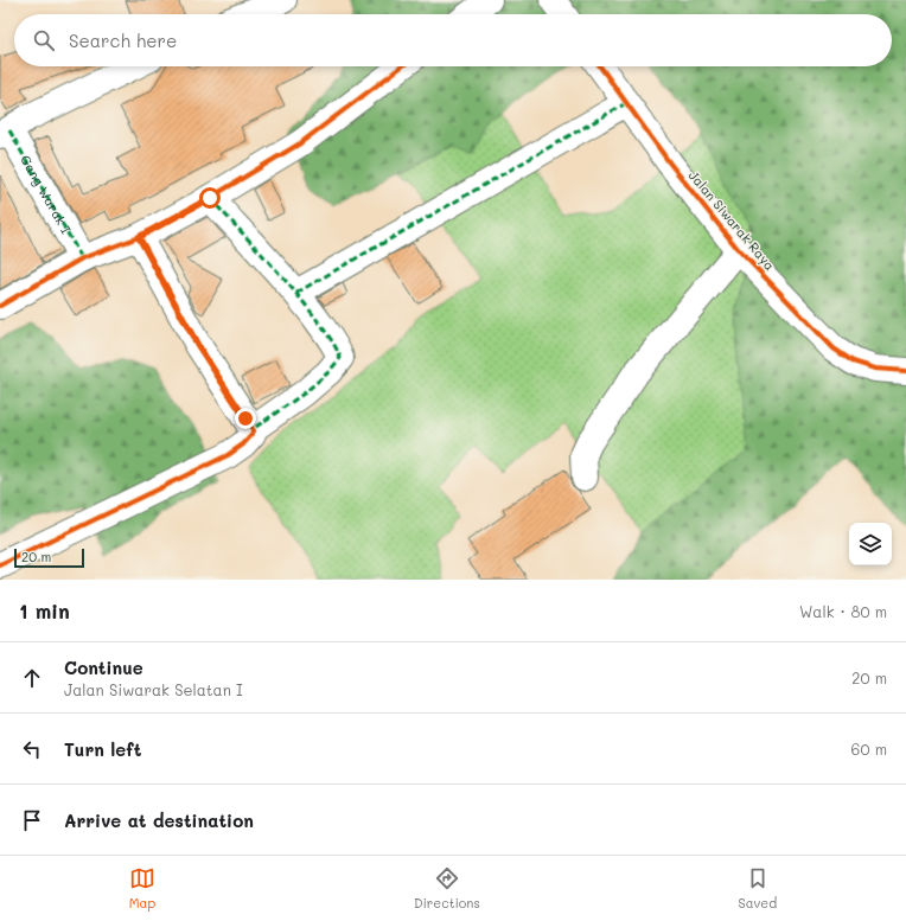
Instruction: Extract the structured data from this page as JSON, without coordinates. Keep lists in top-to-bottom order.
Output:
{
  "streets": {
    "street": ["Gang Warak I", "Jalan Siwarak Raya"]
  },
  "scale_bar": "20 m",
  "page": {
    "search": "Search here",
    "scale": "20 m",
    "heading": ["1 min", "Walk · 80 m"],
    "list": [
      ["Continue", "Jalan Siwarak Selatan I", "20 m"],
      ["Turn left", "60 m"],
      "Arrive at destination"
    ],
    "nav": ["Map", "Directions", "Saved"]
  }
}
